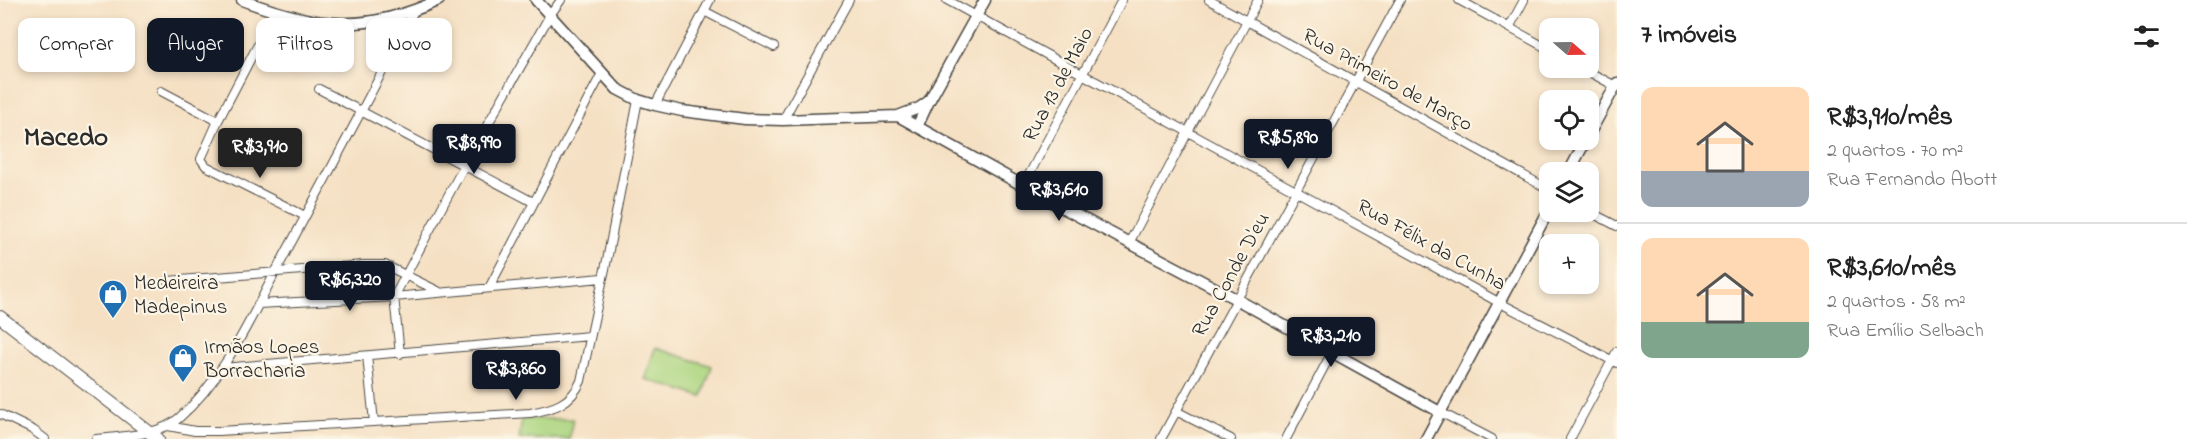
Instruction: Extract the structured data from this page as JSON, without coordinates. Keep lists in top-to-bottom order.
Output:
{
  "streets": {
    "street": [
      "Rua Primeiro de Março",
      "Rua 13 de Maio",
      "Rua Félix da Cunha",
      "Rua Conde D'eu"
    ]
  },
  "crossings": [
    ["Rua Primeiro de Março", "Rua Conde D'eu"],
    ["Rua 13 de Maio", "Rua Félix da Cunha"],
    ["Rua Félix da Cunha", "Rua Conde D'eu"]
  ],
  "districts": ["Macedo"],
  "places": {
    "shop": ["Medeireira Madepinus", "Irmãos Lopes Borracharia"]
  },
  "north": "right",
  "page": {
    "heading": "7 imóveis",
    "map_buttons": "+",
    "chip": [
      "Comprar",
      "Alugar",
      "Filtros",
      "Novo"
    ],
    "list": [
      {
        "name": "R$3,910/mês",
        "note": "2 quartos · 70 m² · Rua Fernando Abott"
      },
      {
        "name": "R$3,610/mês",
        "note": "2 quartos · 58 m² · Rua Emílio Selbach"
      }
    ],
    "price": [
      "R$5,890",
      "R$8,990",
      "R$3,910",
      "R$3,610",
      "R$6,320",
      "R$3,210",
      "R$3,860"
    ]
  }
}
